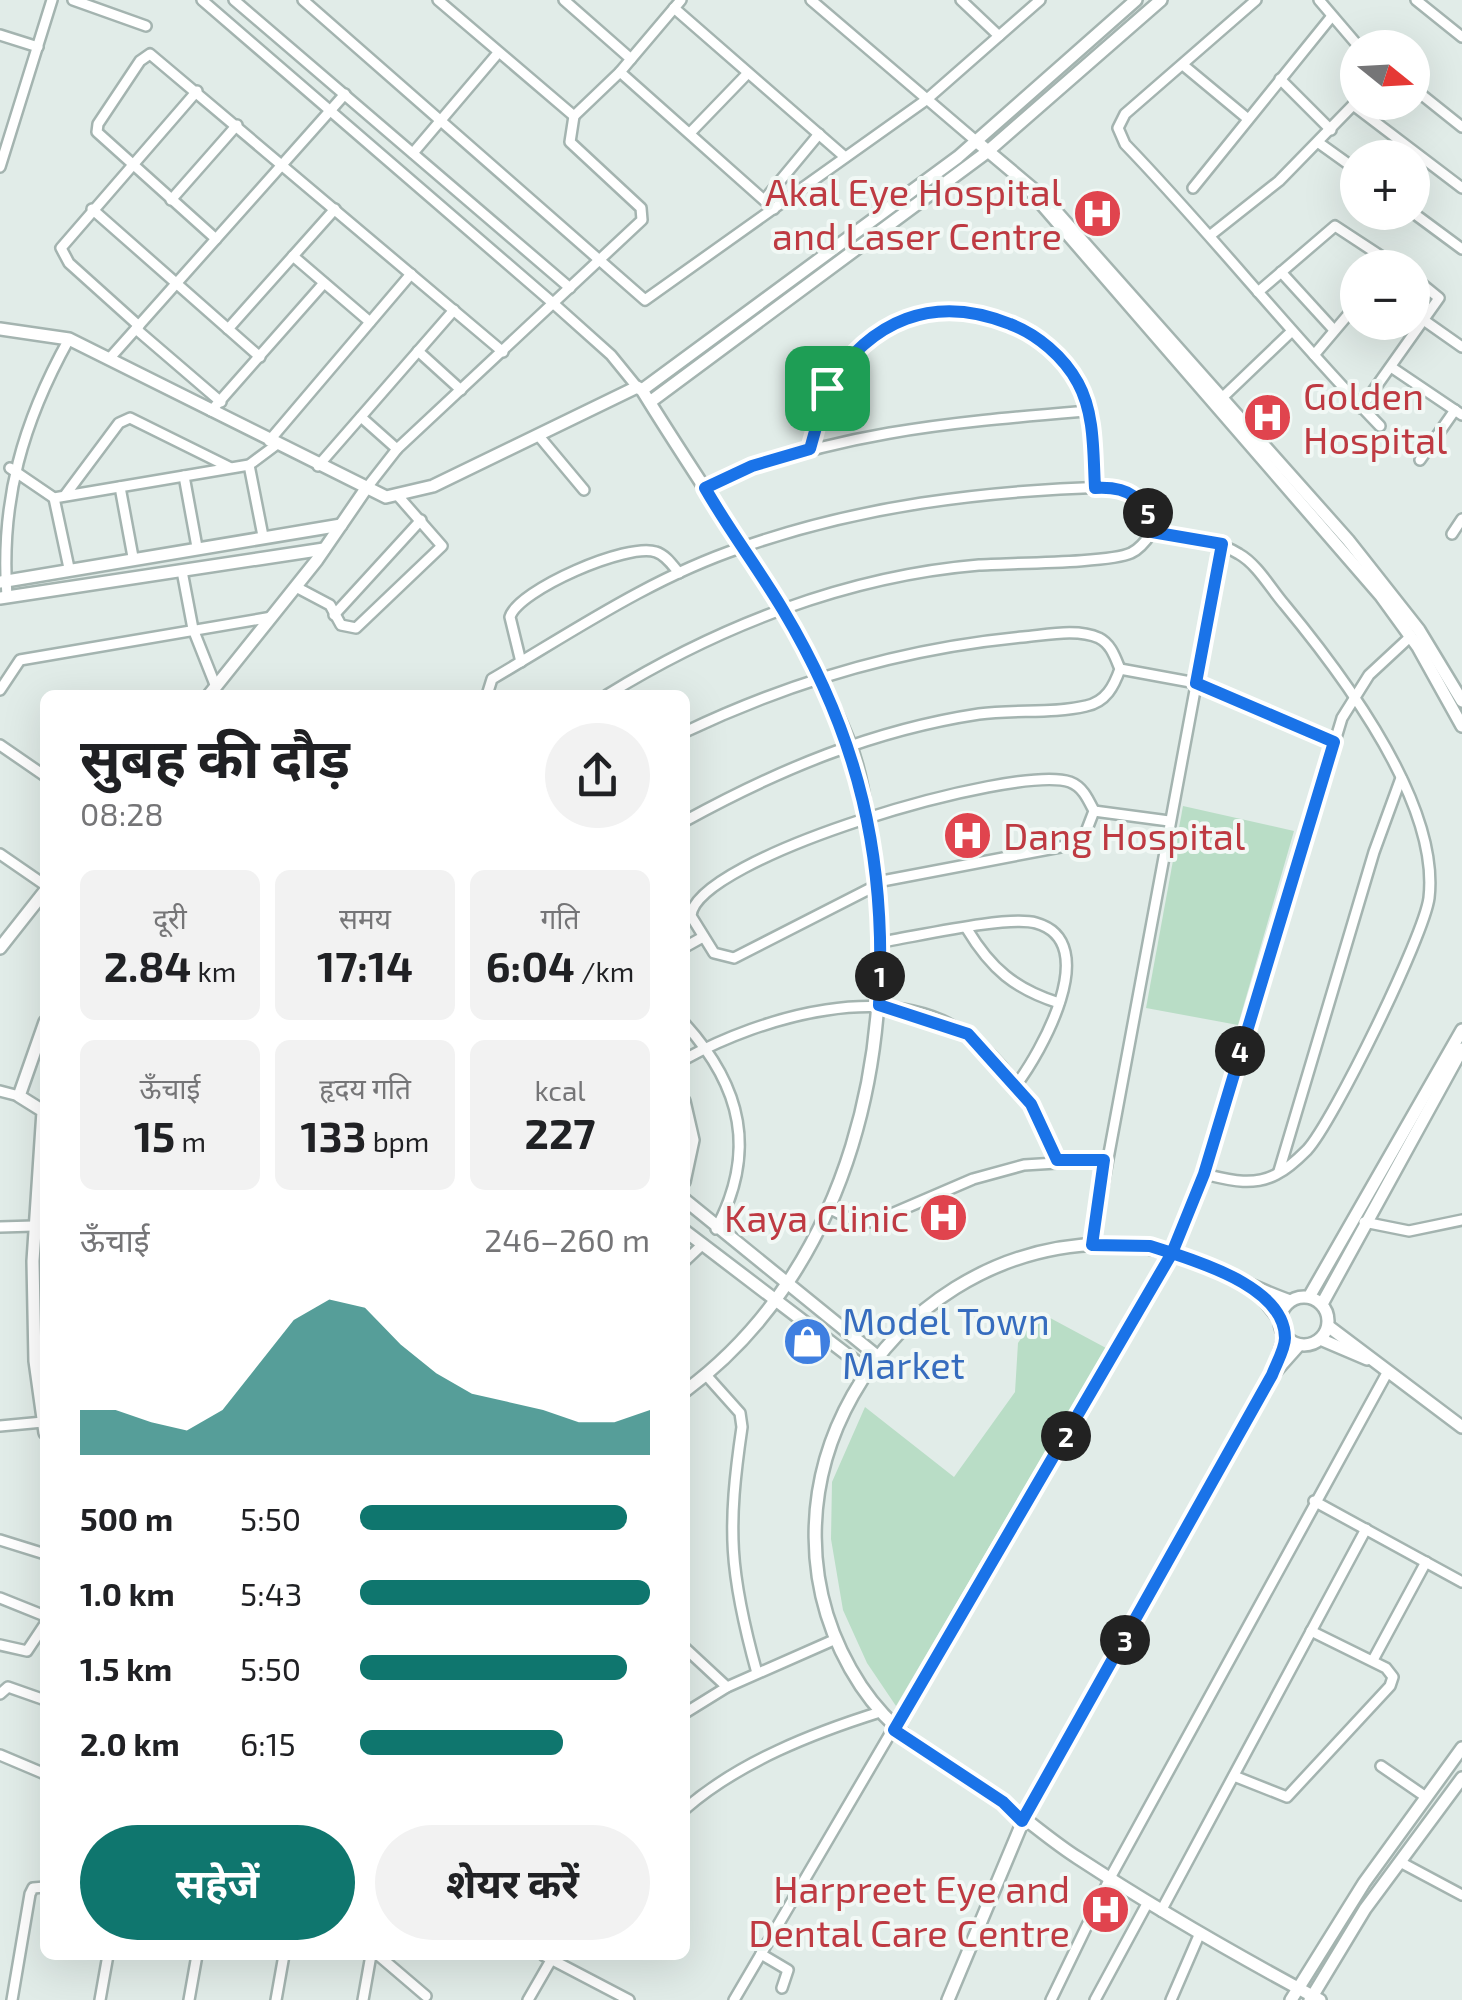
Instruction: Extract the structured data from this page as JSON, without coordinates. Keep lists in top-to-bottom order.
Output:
{
  "places": {
    "hospital": [
      "Akal Eye Hospital and Laser Centre",
      "Golden Hospital",
      "Dang Hospital",
      "Kaya Clinic",
      "Harpreet Eye and Dental Care Centre"
    ],
    "shop": ["Model Town Market"]
  },
  "north": "right",
  "page": {
    "map_buttons": ["+", "−"],
    "pins": [
      "5",
      "1",
      "4",
      "2",
      "3"
    ],
    "heading": ["सुबह की दौड़", "08:28"],
    "stats": [
      ["दूरी", "2.84 km"],
      ["समय", "17:14"],
      ["गति", "6:04 /km"],
      ["ऊँचाई", "15 m"],
      ["हृदय गति", "133 bpm"],
      ["kcal", "227"]
    ],
    "chart": ["ऊँचाई", "246–260 m"],
    "list": [
      {
        "name": "500 m",
        "note": "5:50"
      },
      {
        "name": "1.0 km",
        "note": "5:43"
      },
      {
        "name": "1.5 km",
        "note": "5:50"
      },
      {
        "name": "2.0 km",
        "note": "6:15"
      }
    ],
    "buttons": ["सहेजें", "शेयर करें"]
  }
}
